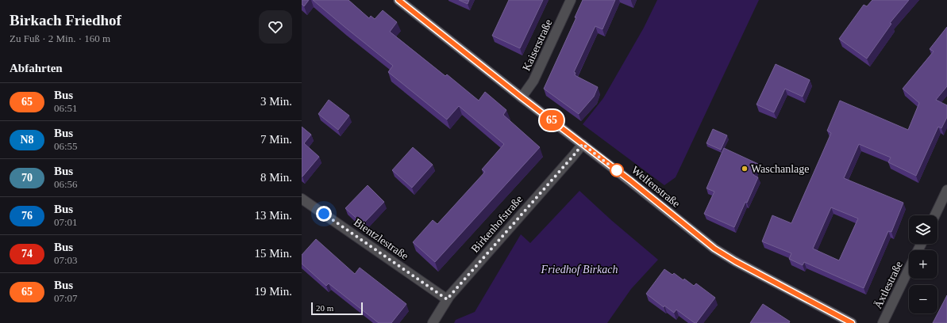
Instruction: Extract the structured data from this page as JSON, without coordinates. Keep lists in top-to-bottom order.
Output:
{
  "streets": {
    "street": [
      "Kaiserstraße",
      "Welfenstraße",
      "Birkenhofstraße",
      "Bientzlestraße",
      "Äxtlestraße"
    ]
  },
  "crossings": [
    ["Kaiserstraße", "Welfenstraße"],
    ["Welfenstraße", "Birkenhofstraße"],
    ["Birkenhofstraße", "Bientzlestraße"]
  ],
  "parks": ["Friedhof Birkach"],
  "places": ["Waschanlage"],
  "lines": ["bus line 65"],
  "scale_bar": "20 m",
  "page": {
    "heading": [
      ["Birkach Friedhof", "Zu Fuß · 2 Min. · 160 m"],
      "Abfahrten"
    ],
    "on_map": "65",
    "list": [
      {
        "mark": "65",
        "name": "Bus",
        "note": "06:51",
        "value": "3 Min."
      },
      {
        "mark": "N8",
        "name": "Bus",
        "note": "06:55",
        "value": "7 Min."
      },
      {
        "mark": "70",
        "name": "Bus",
        "note": "06:56",
        "value": "8 Min."
      },
      {
        "mark": "76",
        "name": "Bus",
        "note": "07:01",
        "value": "13 Min."
      },
      {
        "mark": "74",
        "name": "Bus",
        "note": "07:03",
        "value": "15 Min."
      },
      {
        "mark": "65",
        "name": "Bus",
        "note": "07:07",
        "value": "19 Min."
      }
    ],
    "map_buttons": ["+", "−"],
    "scale": "20 m"
  }
}
